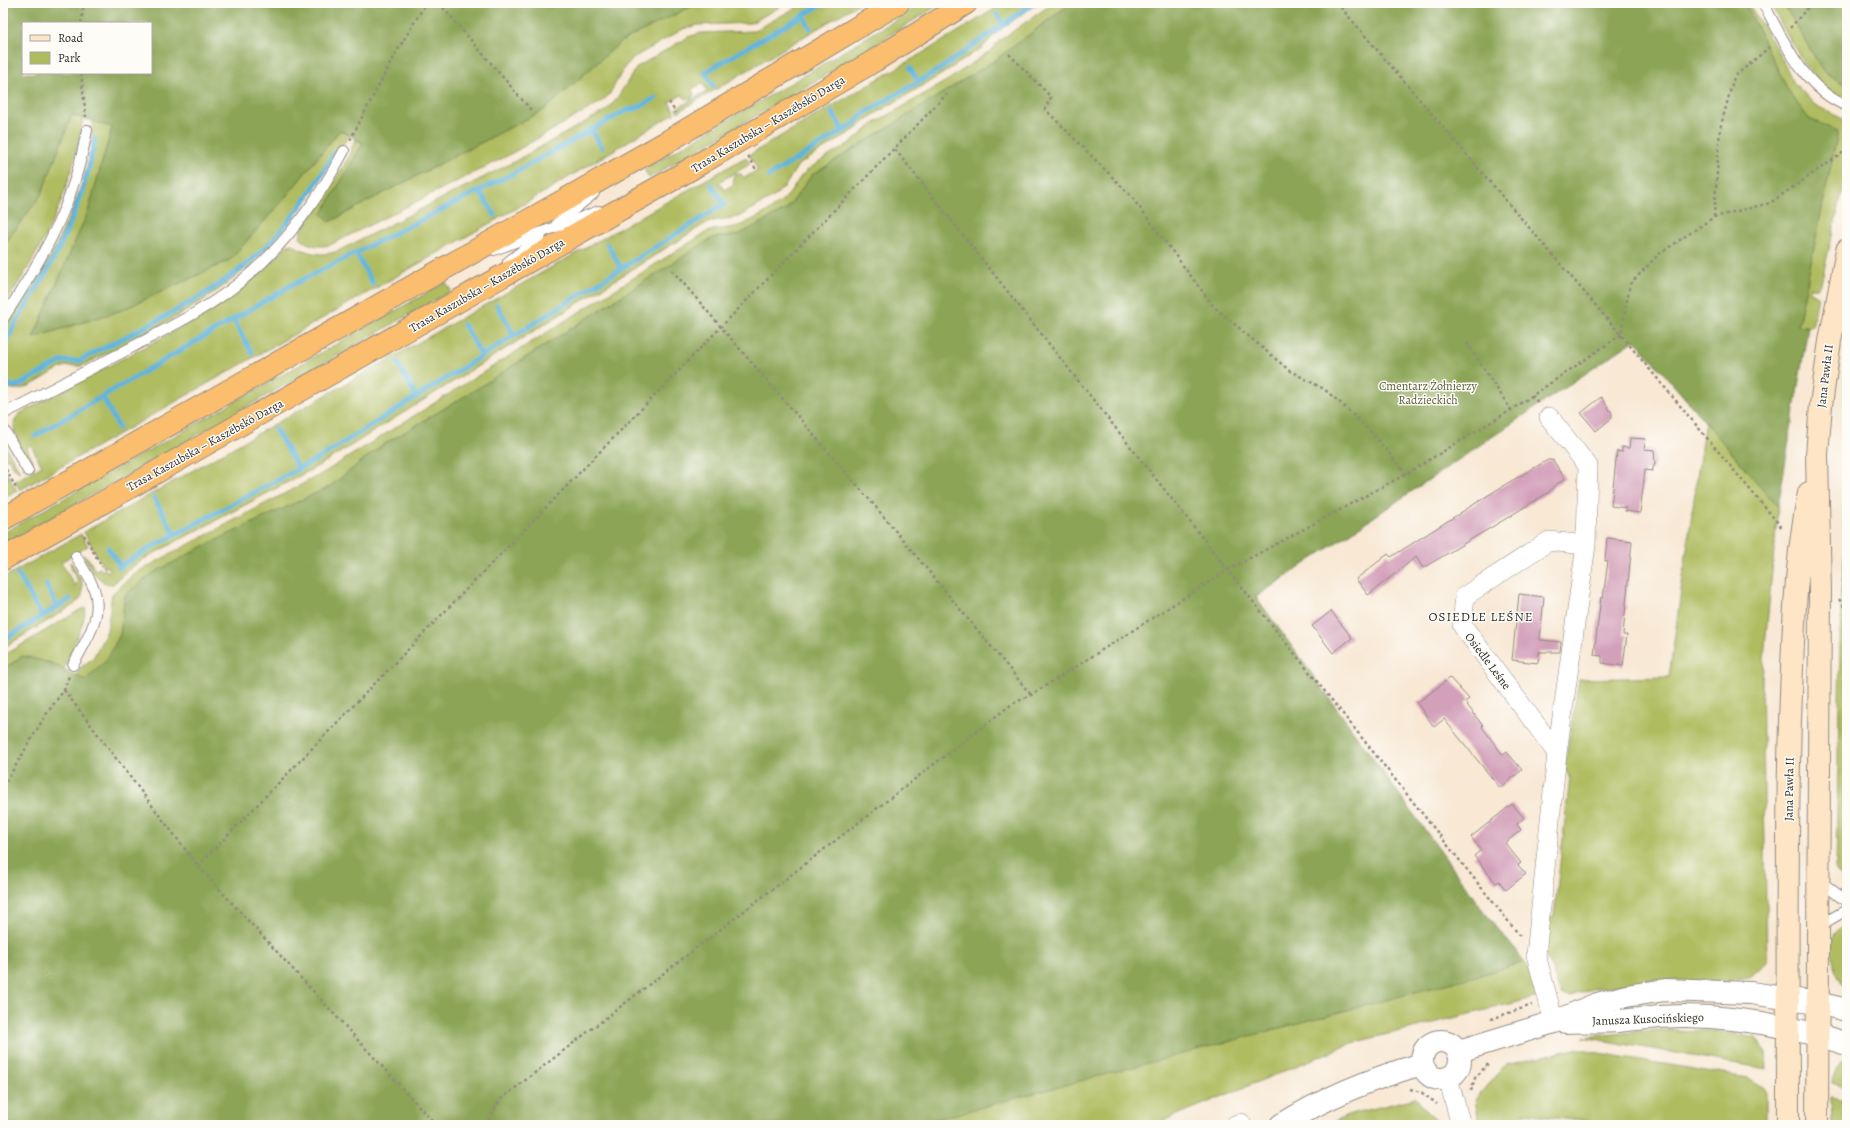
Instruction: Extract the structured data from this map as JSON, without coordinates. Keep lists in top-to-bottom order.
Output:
{
  "streets": {
    "highway": ["Trasa Kaszubska – Kaszëbskô Darga"],
    "main road": ["Jana Pawła II"],
    "street": ["Osiedle Leśne", "Janusza Kusocińskiego"]
  },
  "crossings": [
    ["Jana Pawła II", "Janusza Kusocińskiego"]
  ],
  "districts": ["OSIEDLE LEŚNE"],
  "parks": ["Cmentarz Żołnierzy Radzieckich"],
  "legend": ["Road", "Park"]
}
